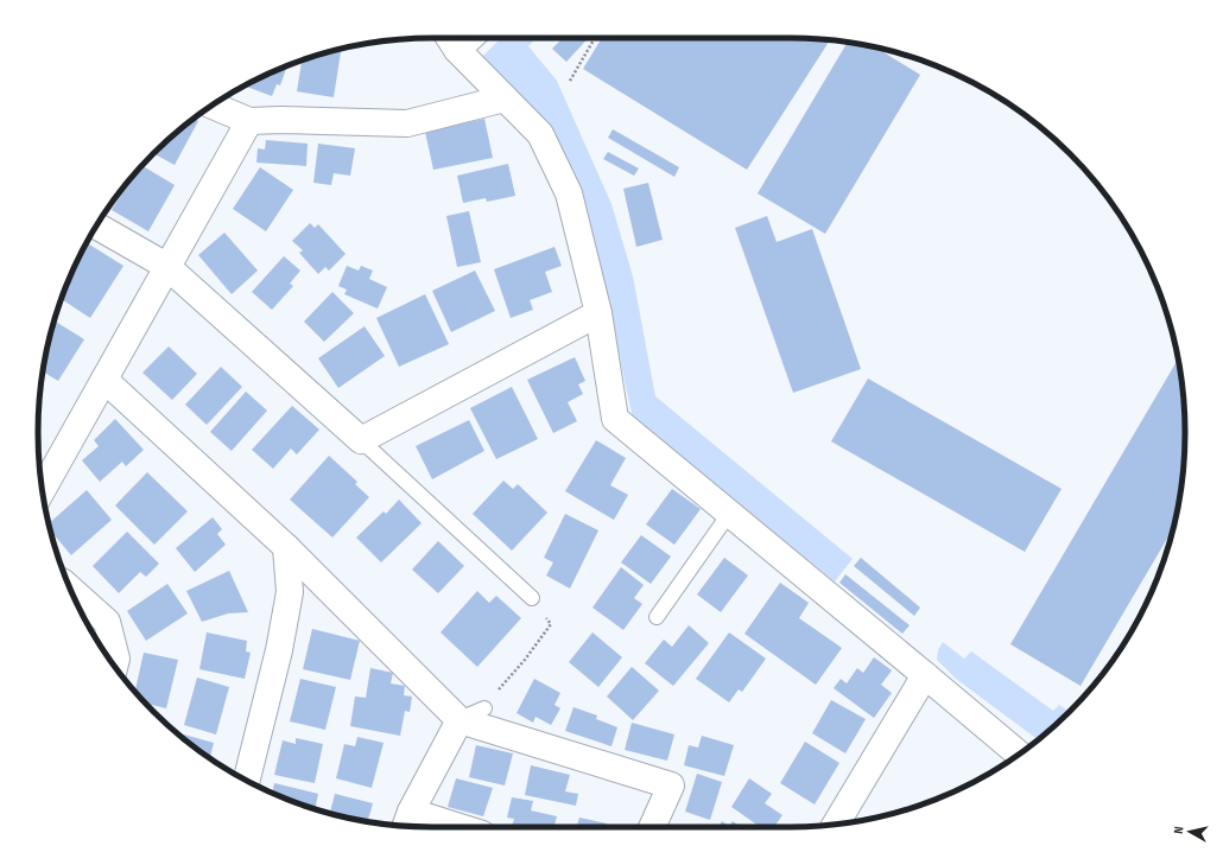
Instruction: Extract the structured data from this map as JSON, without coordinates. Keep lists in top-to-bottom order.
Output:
{
  "north": "left"
}
